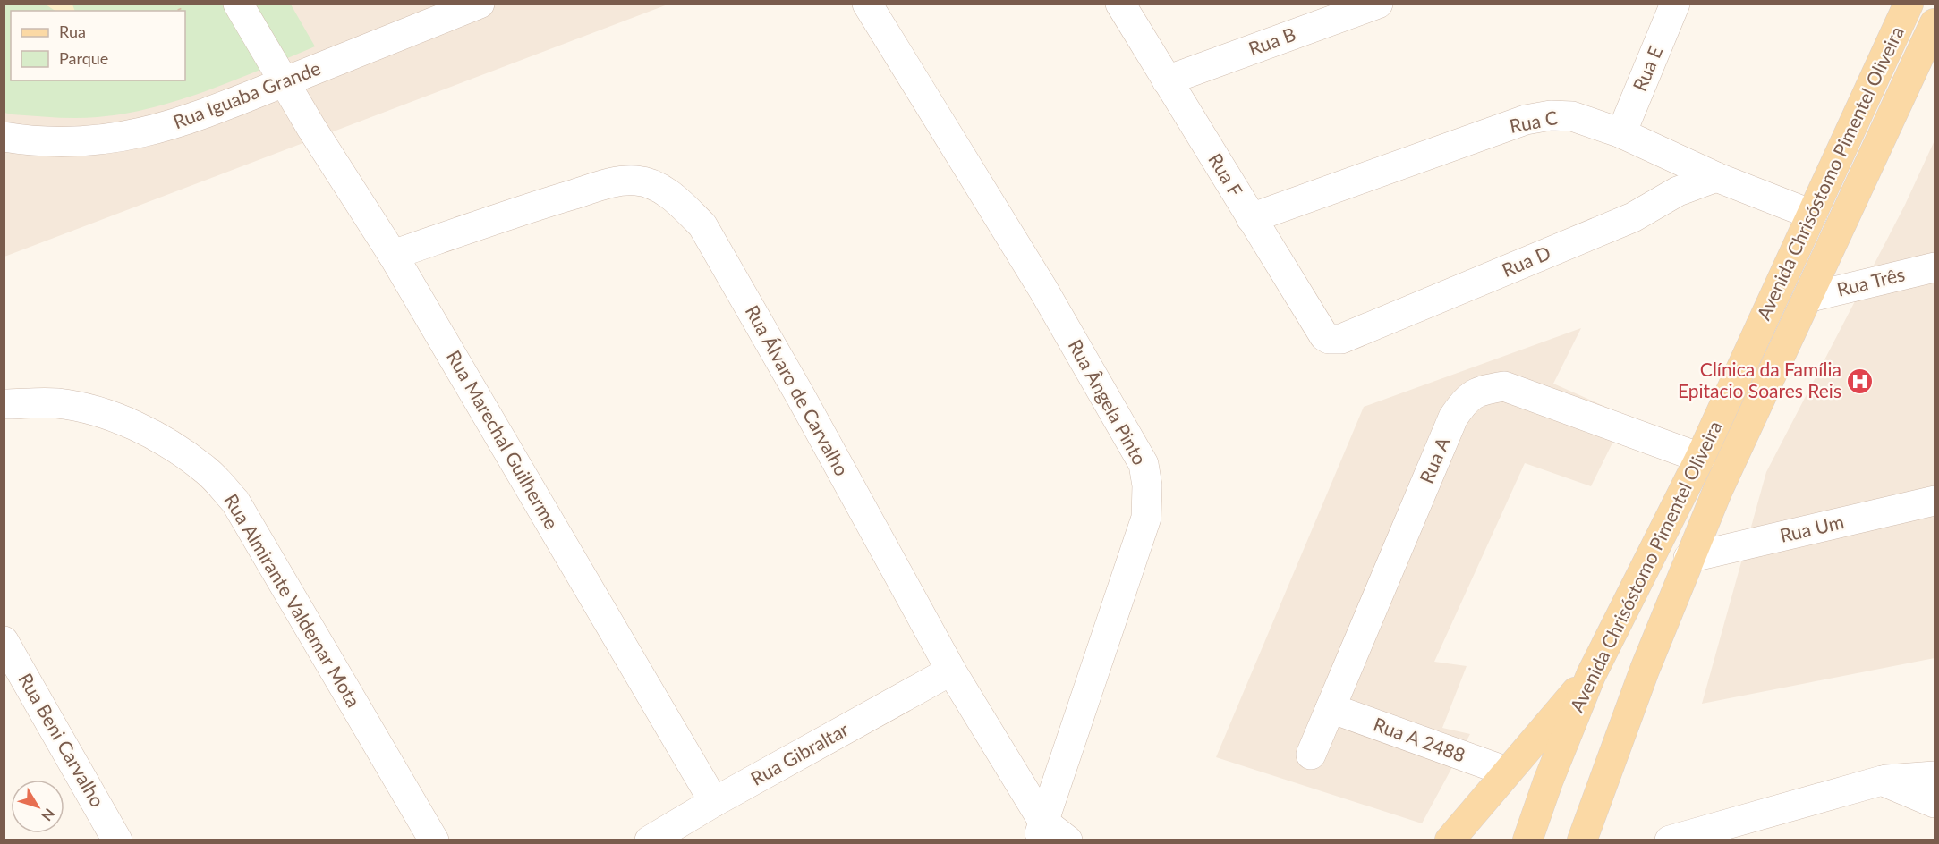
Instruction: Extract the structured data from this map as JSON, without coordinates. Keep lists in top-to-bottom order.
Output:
{
  "streets": {
    "main road": ["Avenida Chrisóstomo Pimentel Oliveira"],
    "street": [
      "Rua B",
      "Rua E",
      "Rua Iguaba Grande",
      "Rua C",
      "Rua F",
      "Rua D",
      "Rua Três",
      "Rua Álvaro de Carvalho",
      "Rua Ângela Pinto",
      "Rua Marechal Guilherme",
      "Rua A",
      "Rua Um",
      "Rua Almirante Valdemar Mota",
      "Rua Beni Carvalho",
      "Rua A 2488",
      "Rua Gibraltar"
    ]
  },
  "crossings": [
    ["Rua B", "Rua F"],
    ["Rua E", "Rua C"],
    ["Rua Iguaba Grande", "Rua Marechal Guilherme"],
    ["Rua C", "Avenida Chrisóstomo Pimentel Oliveira"],
    ["Rua C", "Rua F"],
    ["Rua C", "Rua D"],
    ["Avenida Chrisóstomo Pimentel Oliveira", "Rua Três"],
    ["Avenida Chrisóstomo Pimentel Oliveira", "Rua A"],
    ["Avenida Chrisóstomo Pimentel Oliveira", "Rua Um"],
    ["Rua F", "Rua D"],
    ["Rua Álvaro de Carvalho", "Rua Ângela Pinto"],
    ["Rua Álvaro de Carvalho", "Rua Marechal Guilherme"],
    ["Rua Álvaro de Carvalho", "Rua Gibraltar"],
    ["Rua Marechal Guilherme", "Rua Gibraltar"],
    ["Rua A", "Rua A 2488"]
  ],
  "places": {
    "hospital": ["Clínica da Família Epitacio Soares Reis"]
  },
  "legend": ["Rua", "Parque"],
  "north": "bottom right"
}
